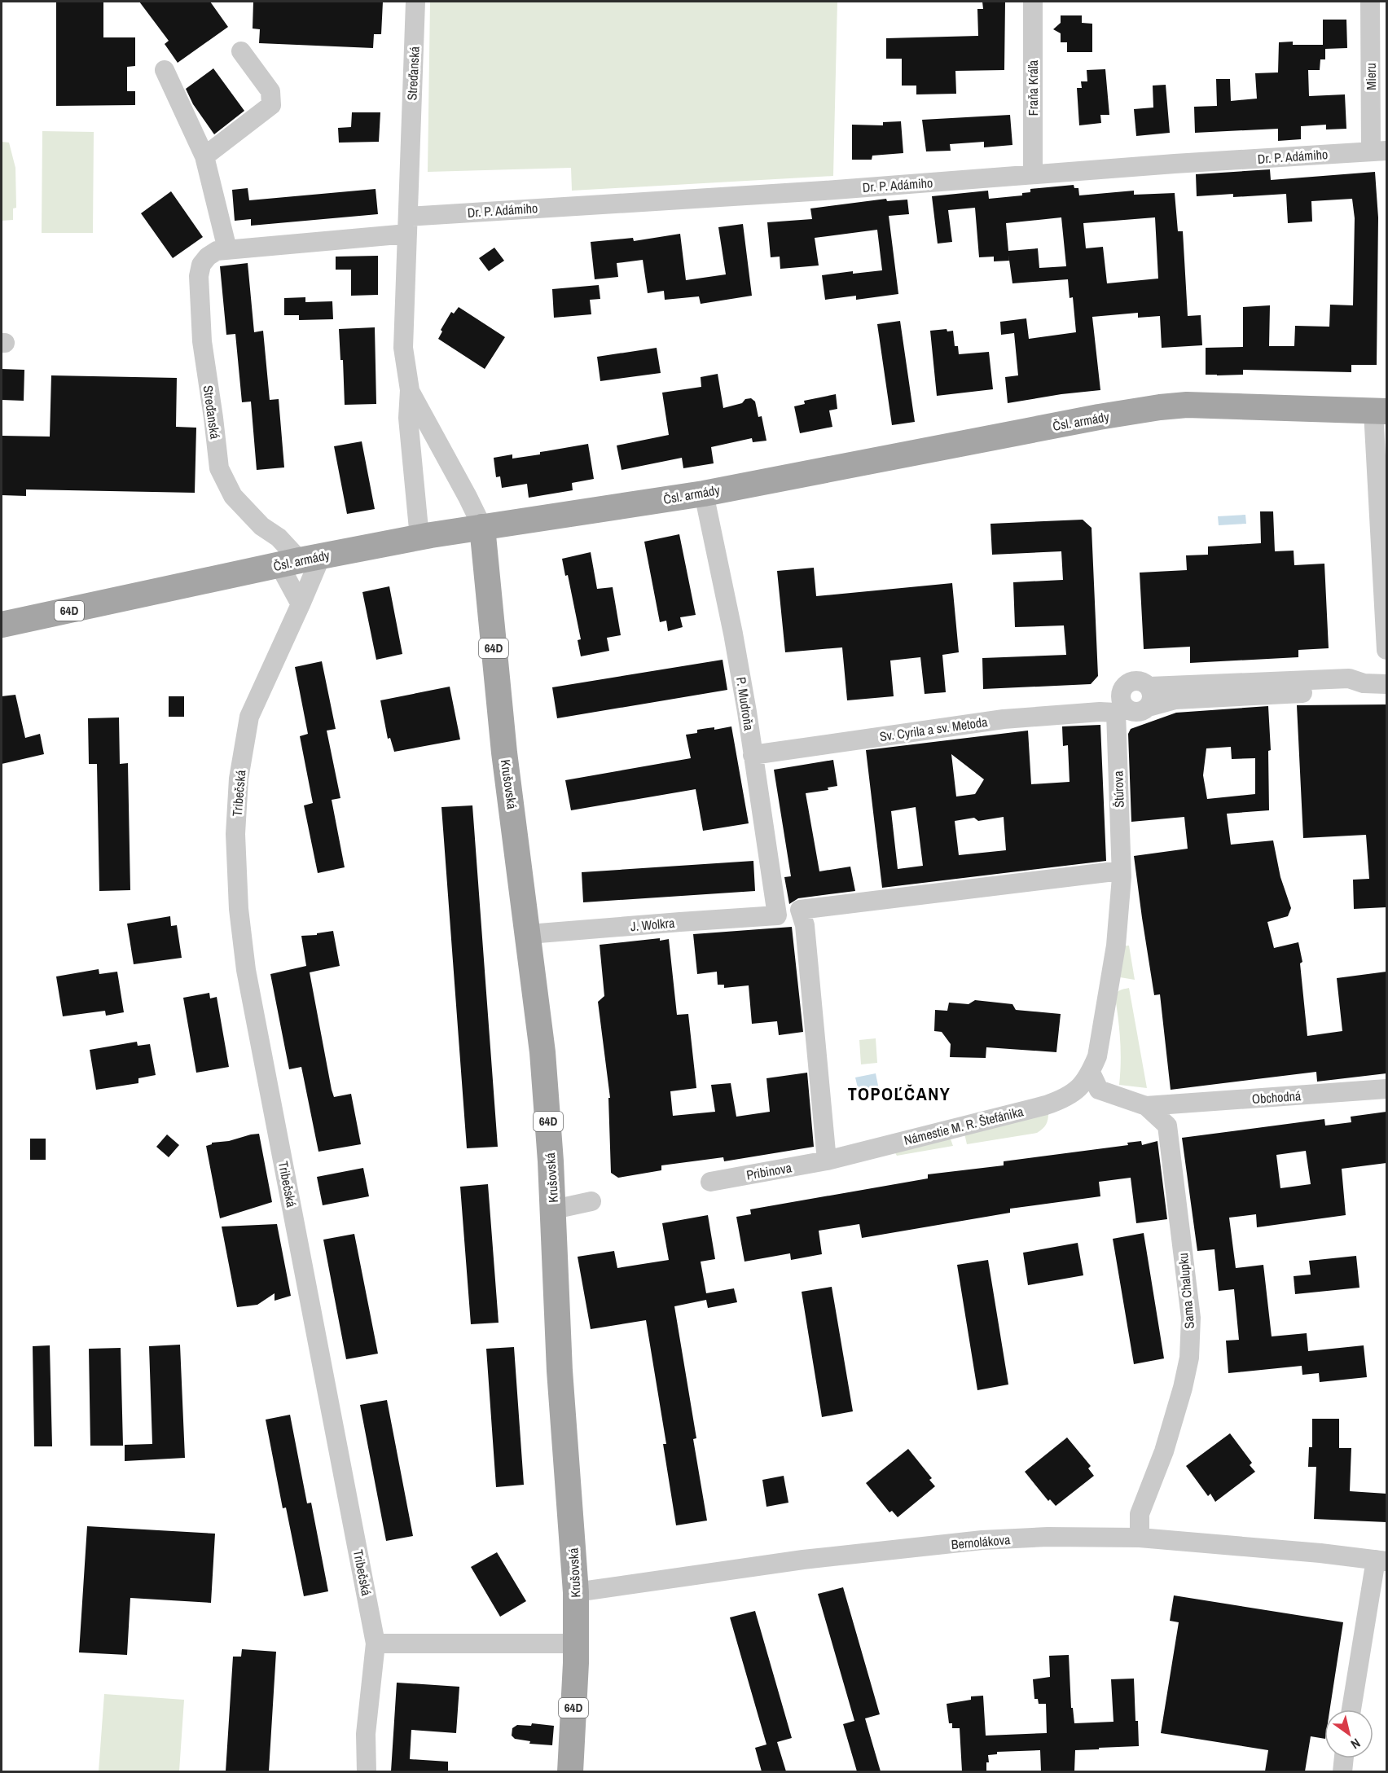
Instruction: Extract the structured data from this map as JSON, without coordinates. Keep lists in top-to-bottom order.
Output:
{
  "streets": {
    "main road": ["Čsl. armády", "64D", "Krušovská"],
    "street": [
      "Streďanská",
      "Mieru",
      "Fraňa Kráľa",
      "Dr. P. Adámiho",
      "P. Mudroňa",
      "Sv. Cyrila a sv. Metoda",
      "Štúrova",
      "Tribečská",
      "J. Wolkra",
      "Obchodná",
      "Námestie M. R. Štefánika",
      "Pribinova",
      "Sama Chalupku",
      "Bernolákova"
    ]
  },
  "crossings": [
    ["Streďanská", "Dr. P. Adámiho"],
    ["Streďanská", "Čsl. armády"],
    ["Streďanská", "Krušovská"],
    ["Streďanská", "Tribečská"],
    ["Mieru", "Dr. P. Adámiho"],
    ["Fraňa Kráľa", "Dr. P. Adámiho"],
    ["Čsl. armády", "P. Mudroňa"],
    ["Čsl. armády", "Krušovská"],
    ["Čsl. armády", "Tribečská"],
    ["P. Mudroňa", "Sv. Cyrila a sv. Metoda"],
    ["P. Mudroňa", "J. Wolkra"],
    ["Sv. Cyrila a sv. Metoda", "Štúrova"],
    ["Krušovská", "J. Wolkra"],
    ["Krušovská", "Bernolákova"],
    ["Štúrova", "Námestie M. R. Štefánika"],
    ["Obchodná", "Sama Chalupku"],
    ["Námestie M. R. Štefánika", "Pribinova"],
    ["Sama Chalupku", "Bernolákova"]
  ],
  "districts": ["TOPOĽČANY"],
  "north": "bottom right"
}
